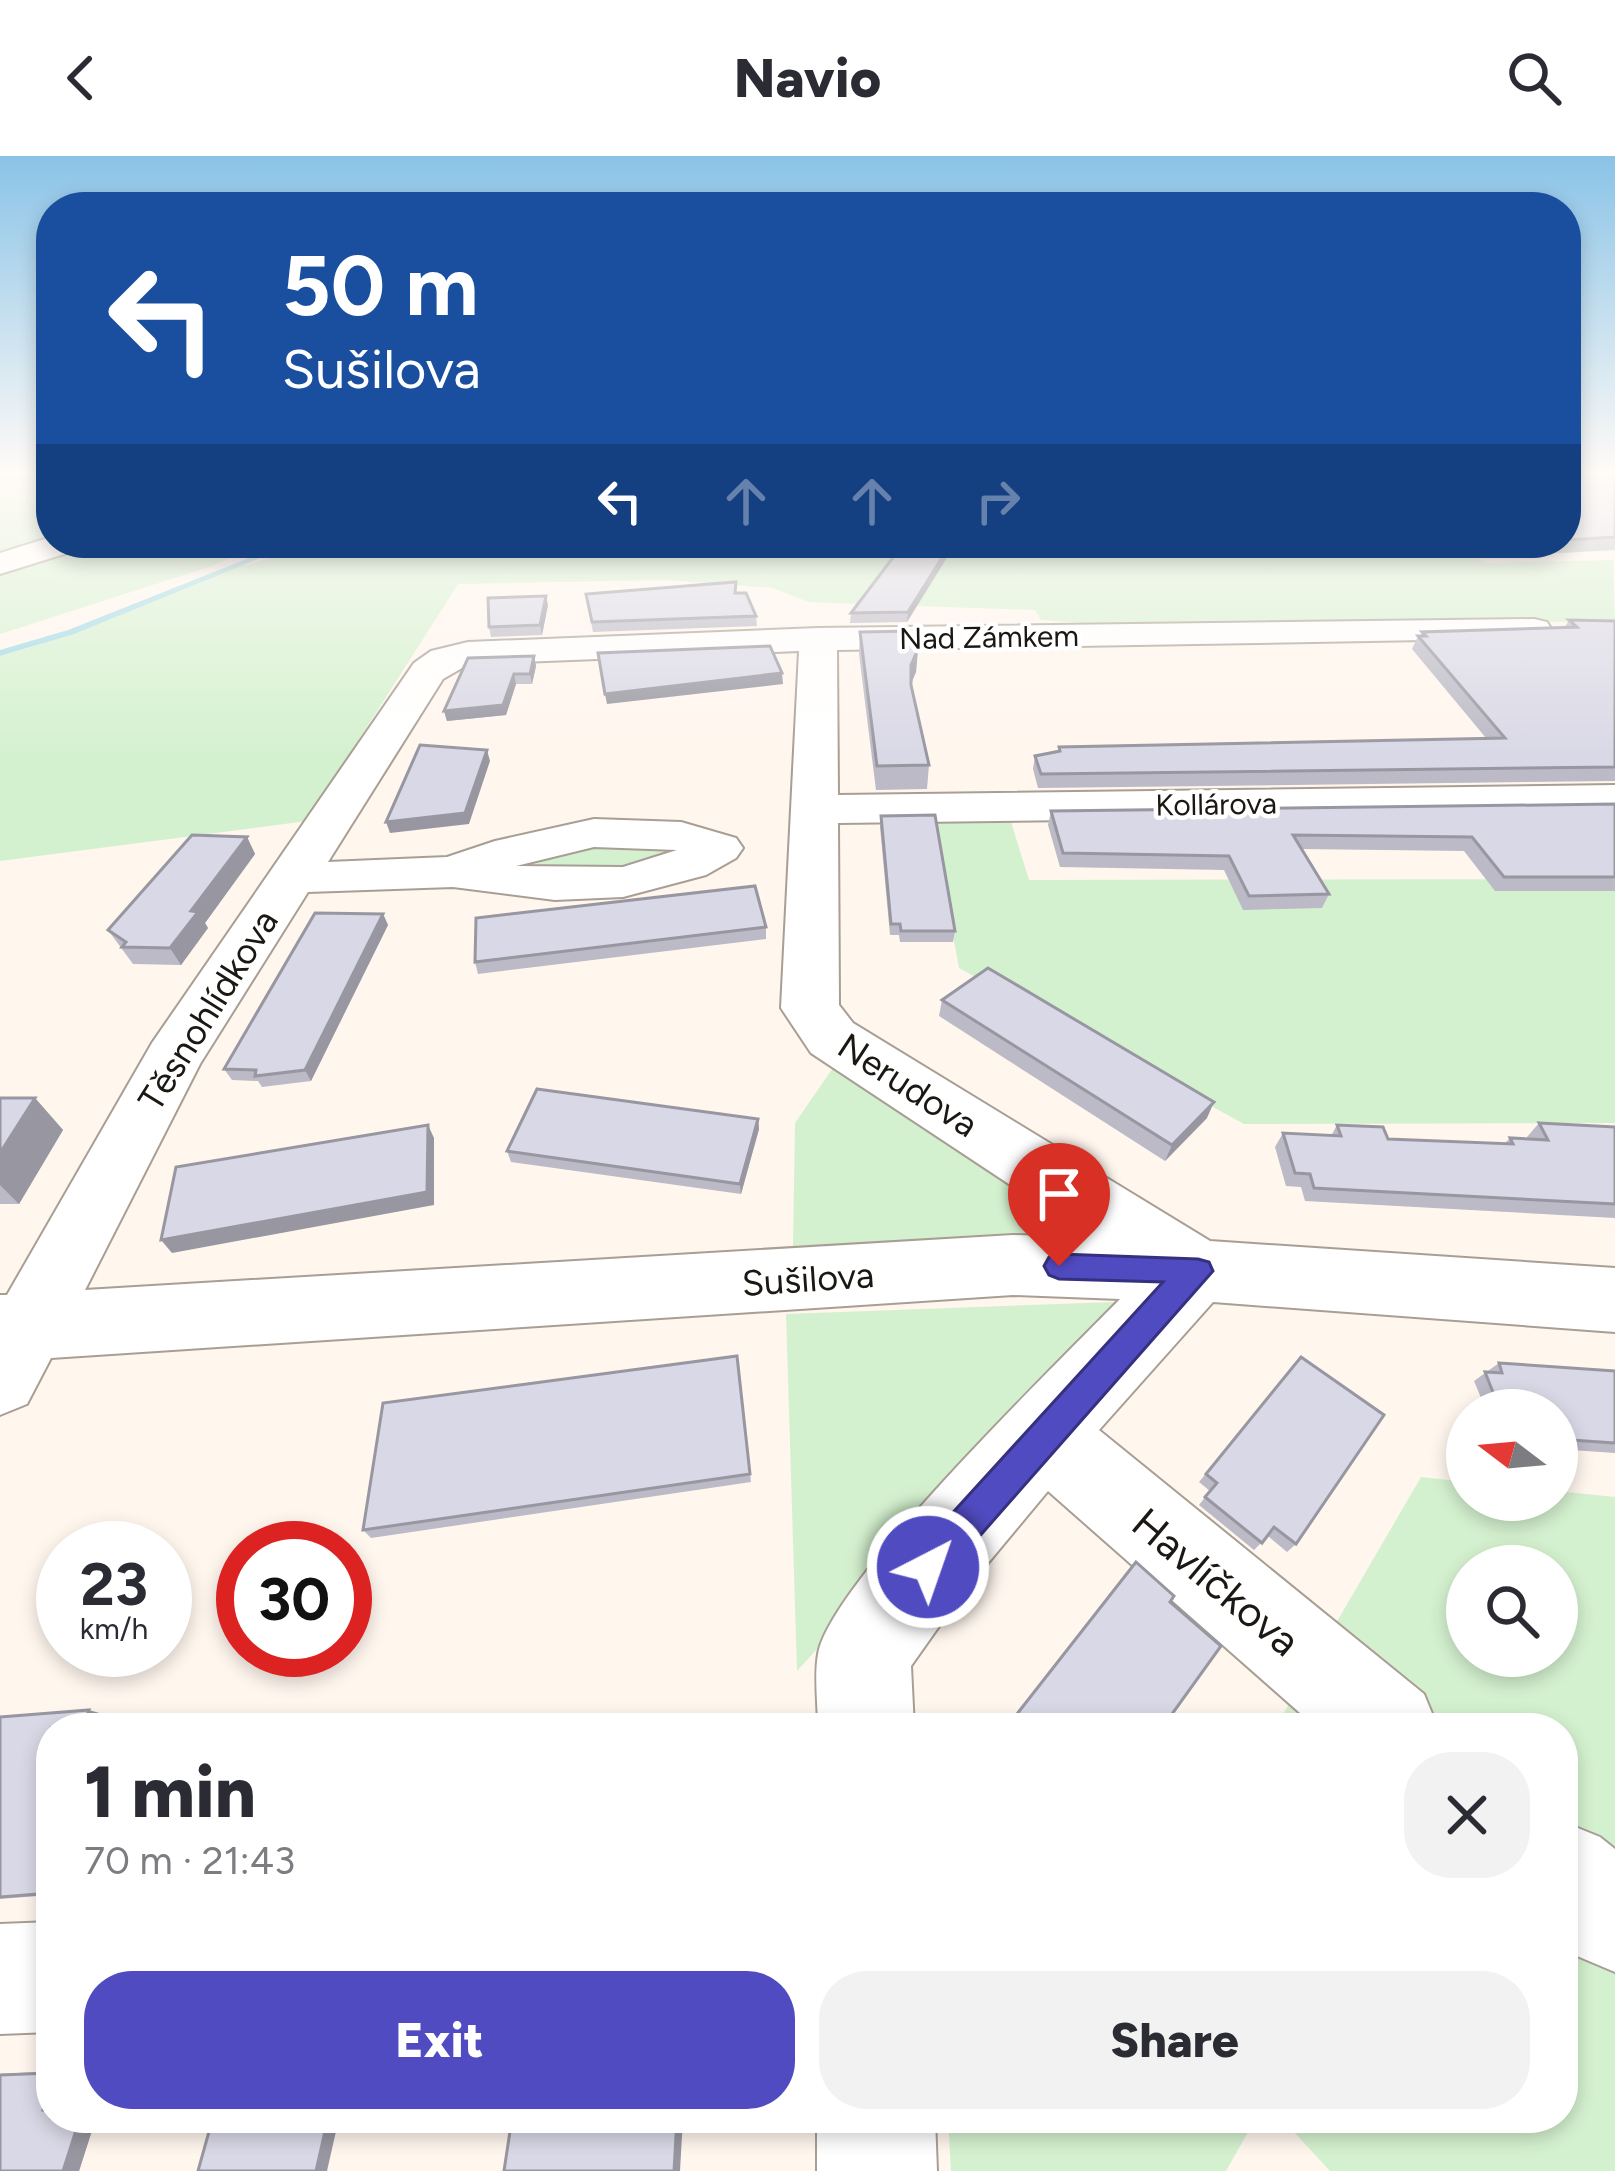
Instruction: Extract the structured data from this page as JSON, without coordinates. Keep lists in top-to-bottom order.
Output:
{
  "streets": {
    "street": [
      "Nad Zámkem",
      "Kollárova",
      "Těsnohlídkova",
      "Nerudova",
      "Sušilova",
      "Havlíčkova"
    ]
  },
  "crossings": [
    ["Nad Zámkem", "Těsnohlídkova"],
    ["Nad Zámkem", "Nerudova"],
    ["Kollárova", "Těsnohlídkova"],
    ["Kollárova", "Nerudova"],
    ["Těsnohlídkova", "Sušilova"],
    ["Nerudova", "Sušilova"]
  ],
  "north": "left",
  "page": {
    "header": "Navio",
    "turn": ["50 m", "Sušilova"],
    "speed": "23 km/h",
    "limit": "30",
    "heading": ["1 min", "70 m · 21:43"],
    "buttons": ["Exit", "Share"]
  }
}
